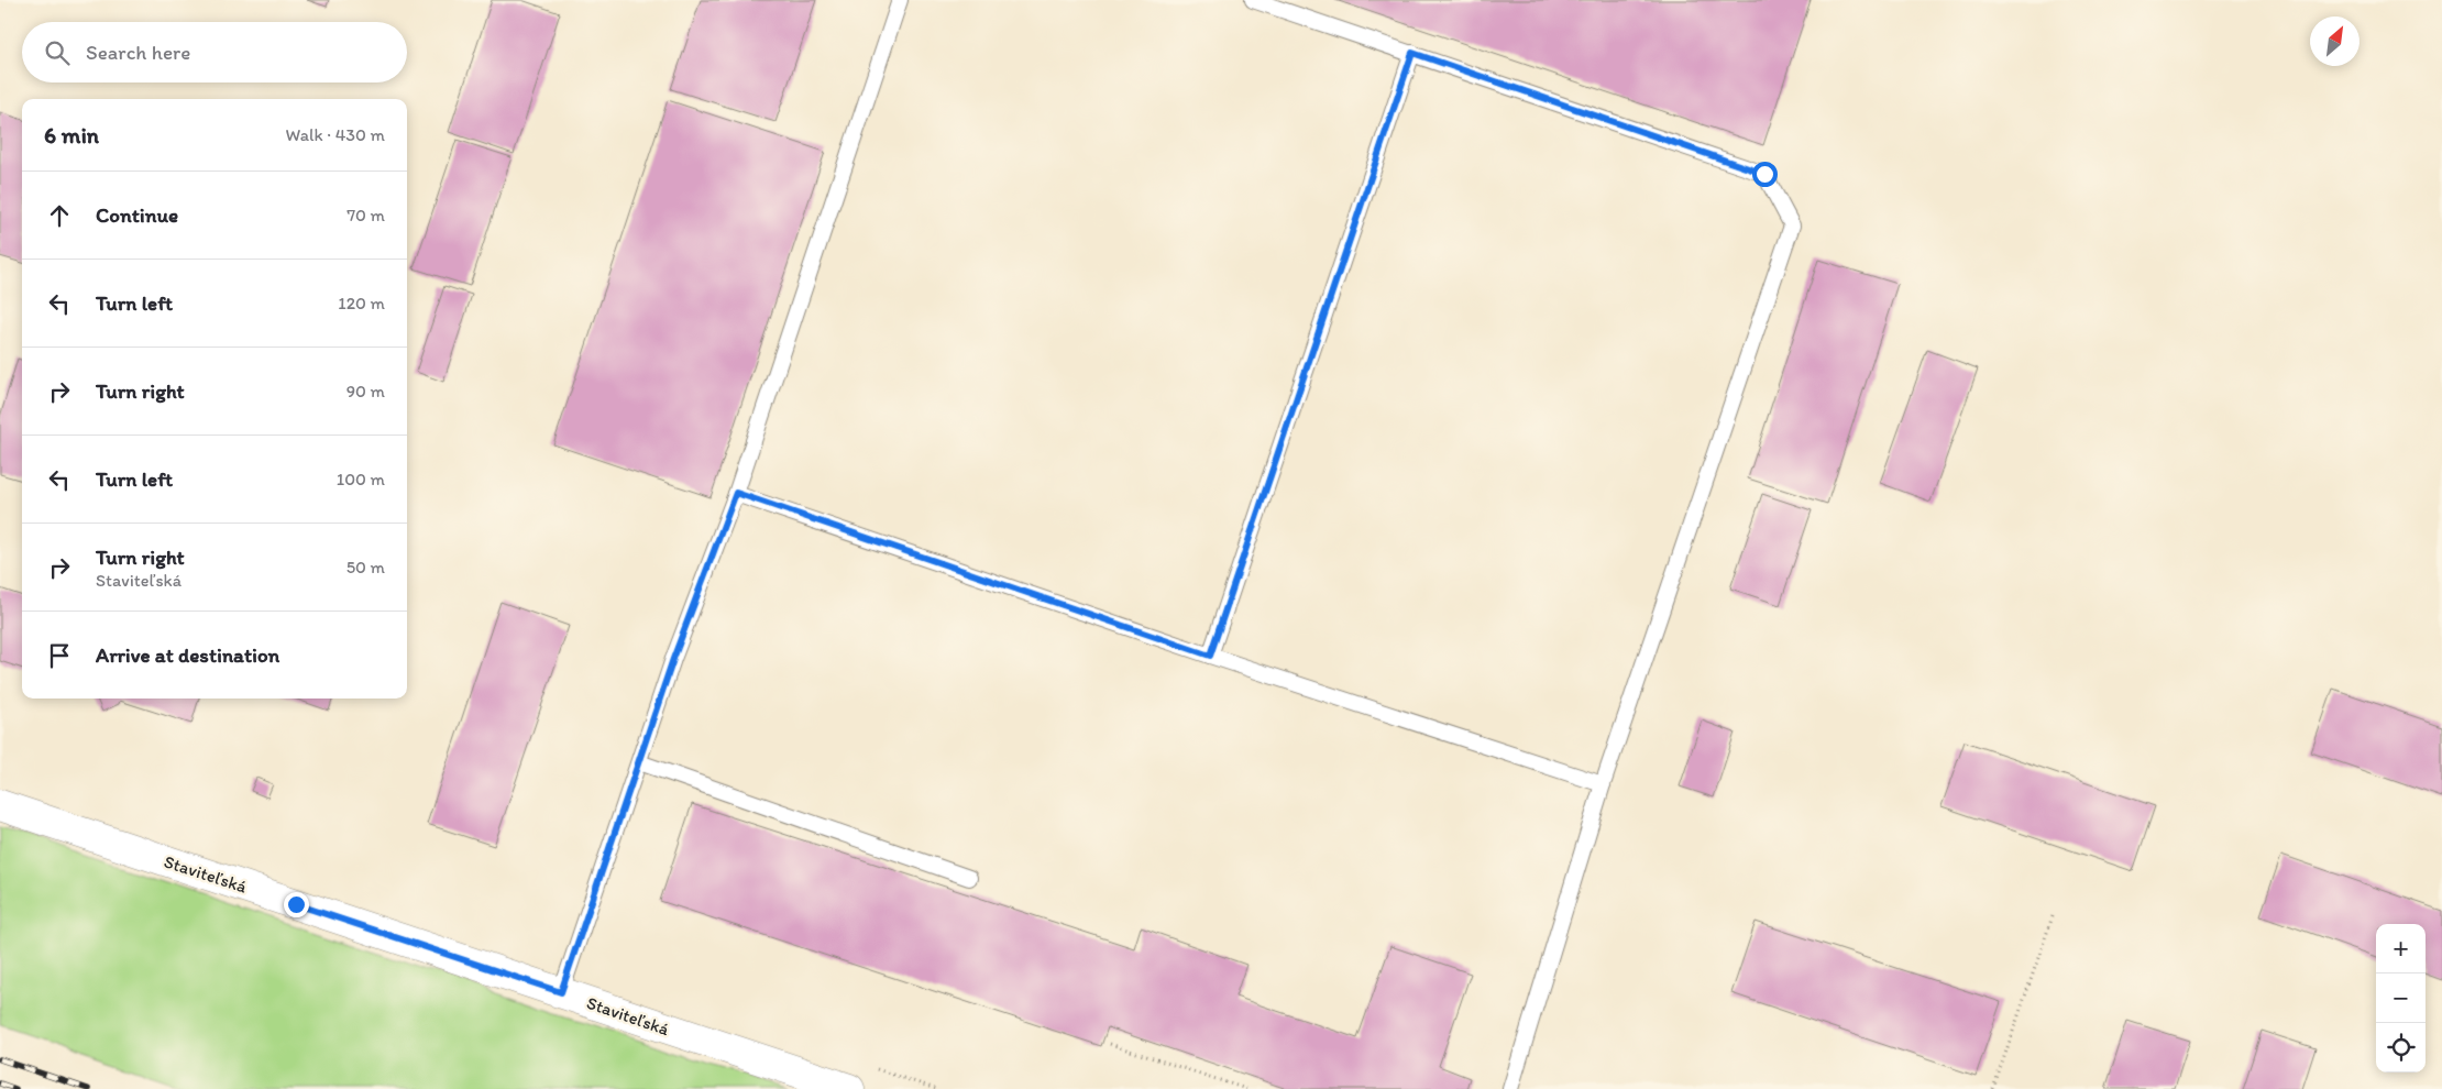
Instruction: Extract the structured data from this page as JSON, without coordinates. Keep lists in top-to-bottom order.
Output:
{
  "streets": {
    "street": ["Staviteľská"]
  },
  "north": "top right",
  "page": {
    "search": "Search here",
    "heading": ["6 min", "Walk · 430 m"],
    "list": [
      ["Continue", "70 m"],
      ["Turn left", "120 m"],
      ["Turn right", "90 m"],
      ["Turn left", "100 m"],
      ["Turn right", "Staviteľská", "50 m"],
      "Arrive at destination"
    ],
    "map_buttons": ["+", "−"]
  }
}
